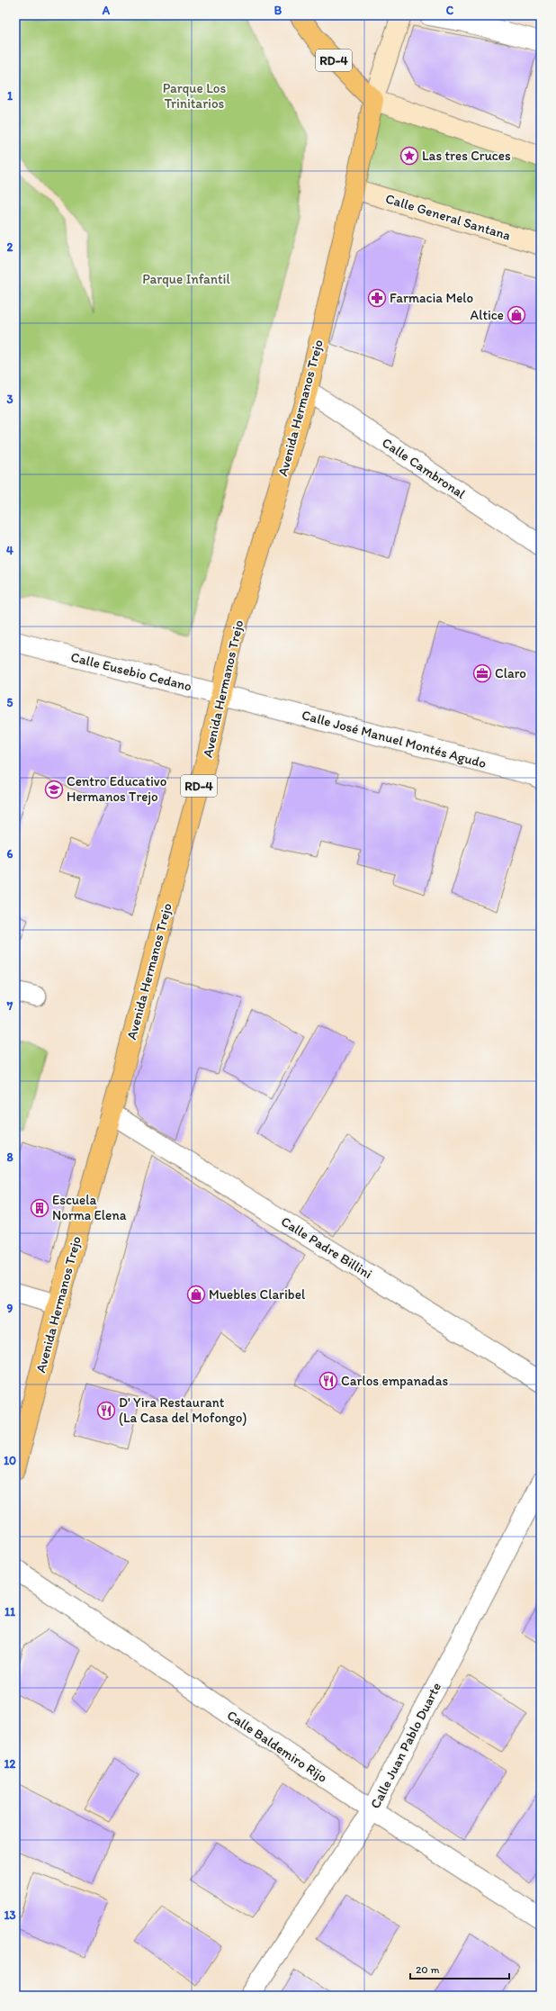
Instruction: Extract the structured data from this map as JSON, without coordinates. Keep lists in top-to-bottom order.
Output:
{
  "streets": {
    "main road": ["RD-4", "Calle General Santana", "Avenida Hermanos Trejo"],
    "street": [
      "Calle Cambronal",
      "Calle Eusebio Cedano",
      "Calle José Manuel Montés Agudo",
      "Calle Padre Billini",
      "Calle Juan Pablo Duarte",
      "Calle Baldemiro Rijo"
    ]
  },
  "crossings": [
    ["RD-4", "Avenida Hermanos Trejo"],
    ["Calle General Santana", "Avenida Hermanos Trejo"],
    ["Avenida Hermanos Trejo", "Calle Cambronal"],
    ["Avenida Hermanos Trejo", "Calle Eusebio Cedano"],
    ["Avenida Hermanos Trejo", "Calle Padre Billini"],
    ["Calle Eusebio Cedano", "Calle José Manuel Montés Agudo"],
    ["Calle Juan Pablo Duarte", "Calle Baldemiro Rijo"]
  ],
  "parks": ["Parque Los Trinitarios", "Parque Infantil"],
  "places": {
    "place": ["Las tres Cruces"],
    "pharmacy": ["Farmacia Melo"],
    "shop": ["Altice", "Muebles Claribel"],
    "office": ["Claro"],
    "school or university": ["Centro Educativo Hermanos Trejo"],
    "building": ["Escuela Norma Elena"],
    "restaurant": ["Carlos empanadas", "D' Yira Restaurant (La Casa del Mofongo)"]
  },
  "scale_bar": "20 m",
  "grid": {
    "columns": ["A", "B", "C"],
    "rows": [
      "1",
      "2",
      "3",
      "4",
      "5",
      "6",
      "7",
      "8",
      "9",
      "10",
      "11",
      "12",
      "13"
    ]
  }
}
